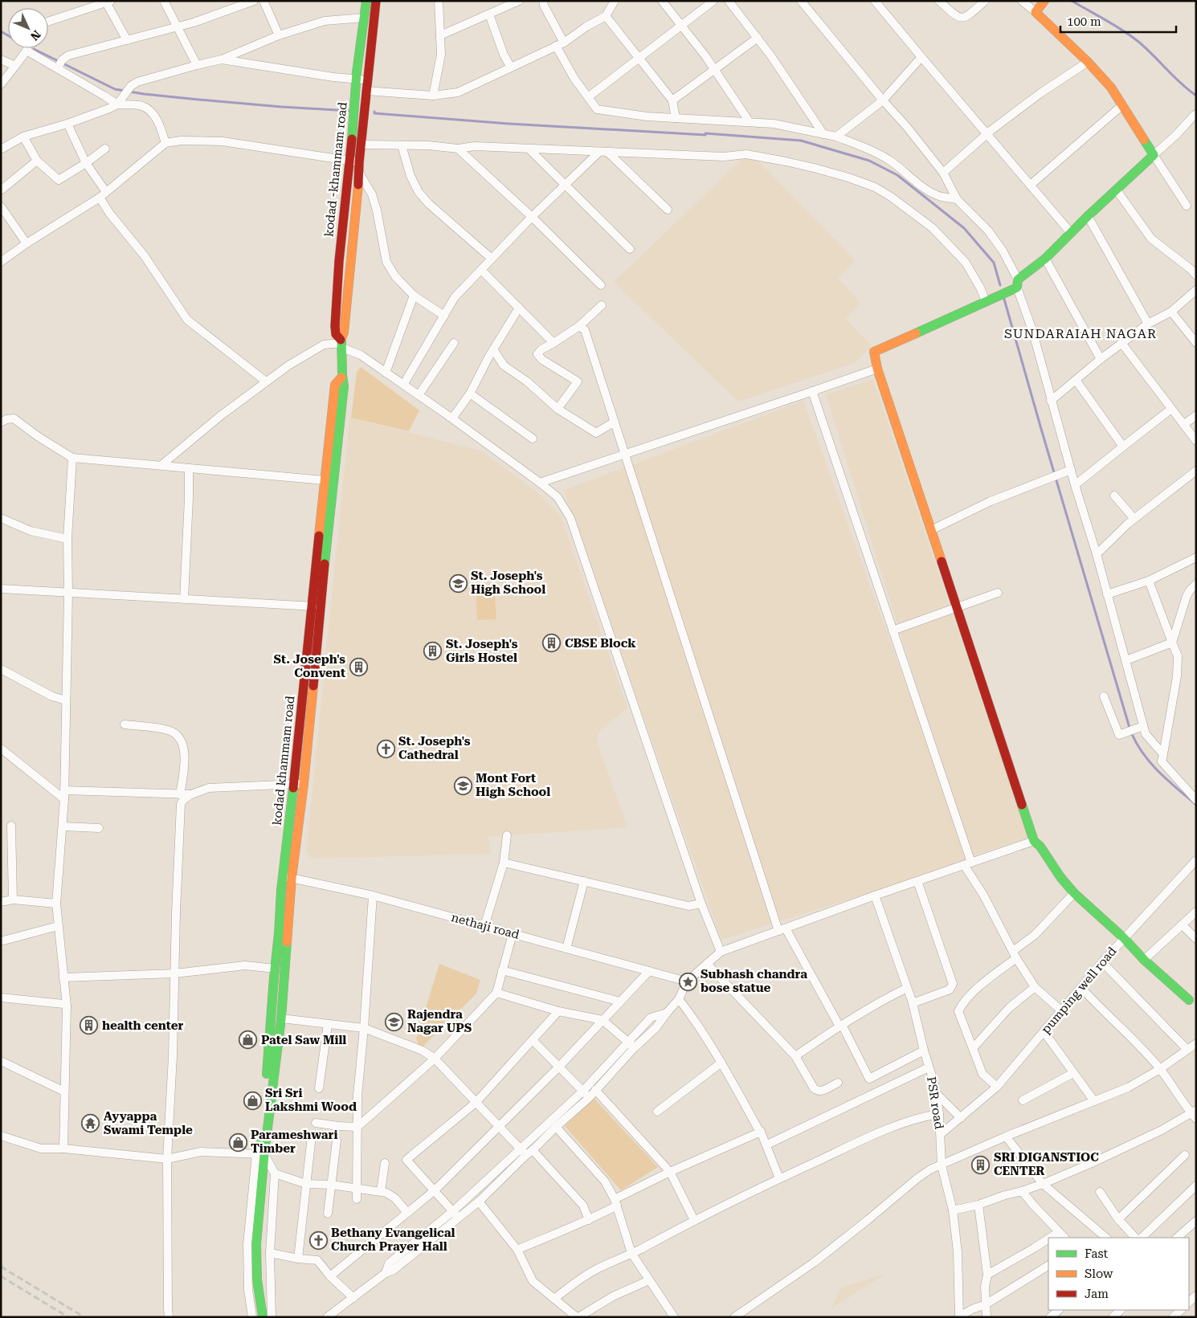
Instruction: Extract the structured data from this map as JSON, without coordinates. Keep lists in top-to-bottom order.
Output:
{
  "streets": {
    "main road": ["kodad -khammam road", "kodad khammam road"],
    "street": ["nethaji road", "pumping well road", "PSR road"]
  },
  "crossings": [
    ["kodad -khammam road", "kodad khammam road"],
    ["kodad khammam road", "nethaji road"],
    ["pumping well road", "PSR road"]
  ],
  "districts": ["SUNDARAIAH NAGAR"],
  "places": {
    "school or university": ["St. Joseph's High School", "Mont Fort High School", "Rajendra Nagar UPS"],
    "building": [
      "CBSE Block",
      "St. Joseph's Girls Hostel",
      "St. Joseph's Convent",
      "health center",
      "SRI DIGANSTIOC CENTER"
    ],
    "church": ["St. Joseph's Cathedral", "Bethany Evangelical Church Prayer Hall"],
    "place": ["Subhash chandra bose statue"],
    "shop": ["Patel Saw Mill", "Sri Sri Lakshmi Wood", "Parameshwari Timber"],
    "temple": ["Ayyappa Swami Temple"]
  },
  "legend": ["Fast", "Slow", "Jam"],
  "scale_bar": "100 m",
  "north": "bottom right"
}
